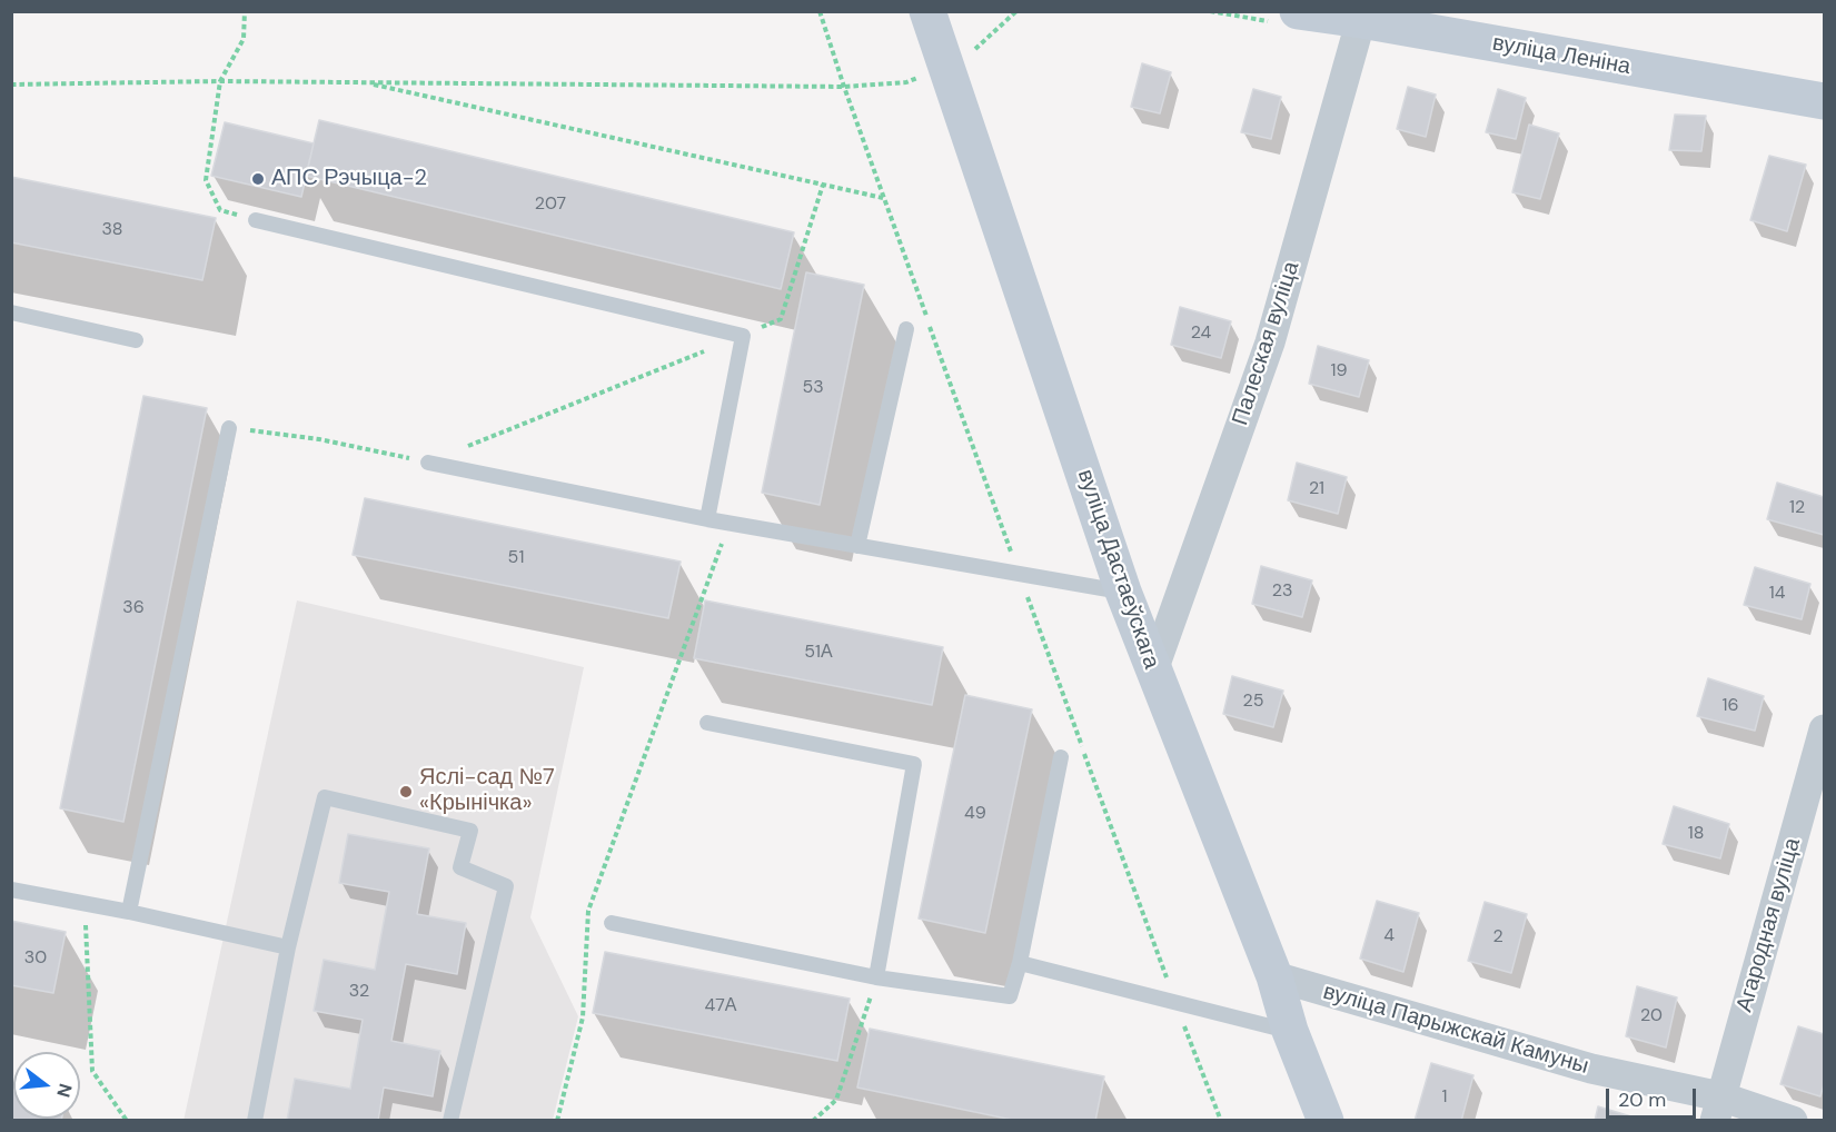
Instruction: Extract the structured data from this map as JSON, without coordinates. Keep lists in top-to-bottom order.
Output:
{
  "streets": {
    "street": [
      "вуліца Леніна",
      "Палеская вуліца",
      "вуліца Дастаеўскага",
      "Агародная вуліца",
      "вуліца Парыжскай Камуны"
    ]
  },
  "crossings": [
    ["вуліца Леніна", "Палеская вуліца"],
    ["Палеская вуліца", "вуліца Дастаеўскага"],
    ["вуліца Дастаеўскага", "вуліца Парыжскай Камуны"],
    ["Агародная вуліца", "вуліца Парыжскай Камуны"]
  ],
  "places": ["АПС Рэчыца-2", "Яслі-сад №7 «Крынічка»"],
  "house_numbers": [
    "207",
    "38",
    "24",
    "19",
    "53",
    "21",
    "12",
    "51",
    "23",
    "14",
    "36",
    "51А",
    "25",
    "16",
    "49",
    "18",
    "4",
    "2",
    "30",
    "32",
    "47А",
    "20",
    "1"
  ],
  "scale_bar": "20 m",
  "north": "right"
}
